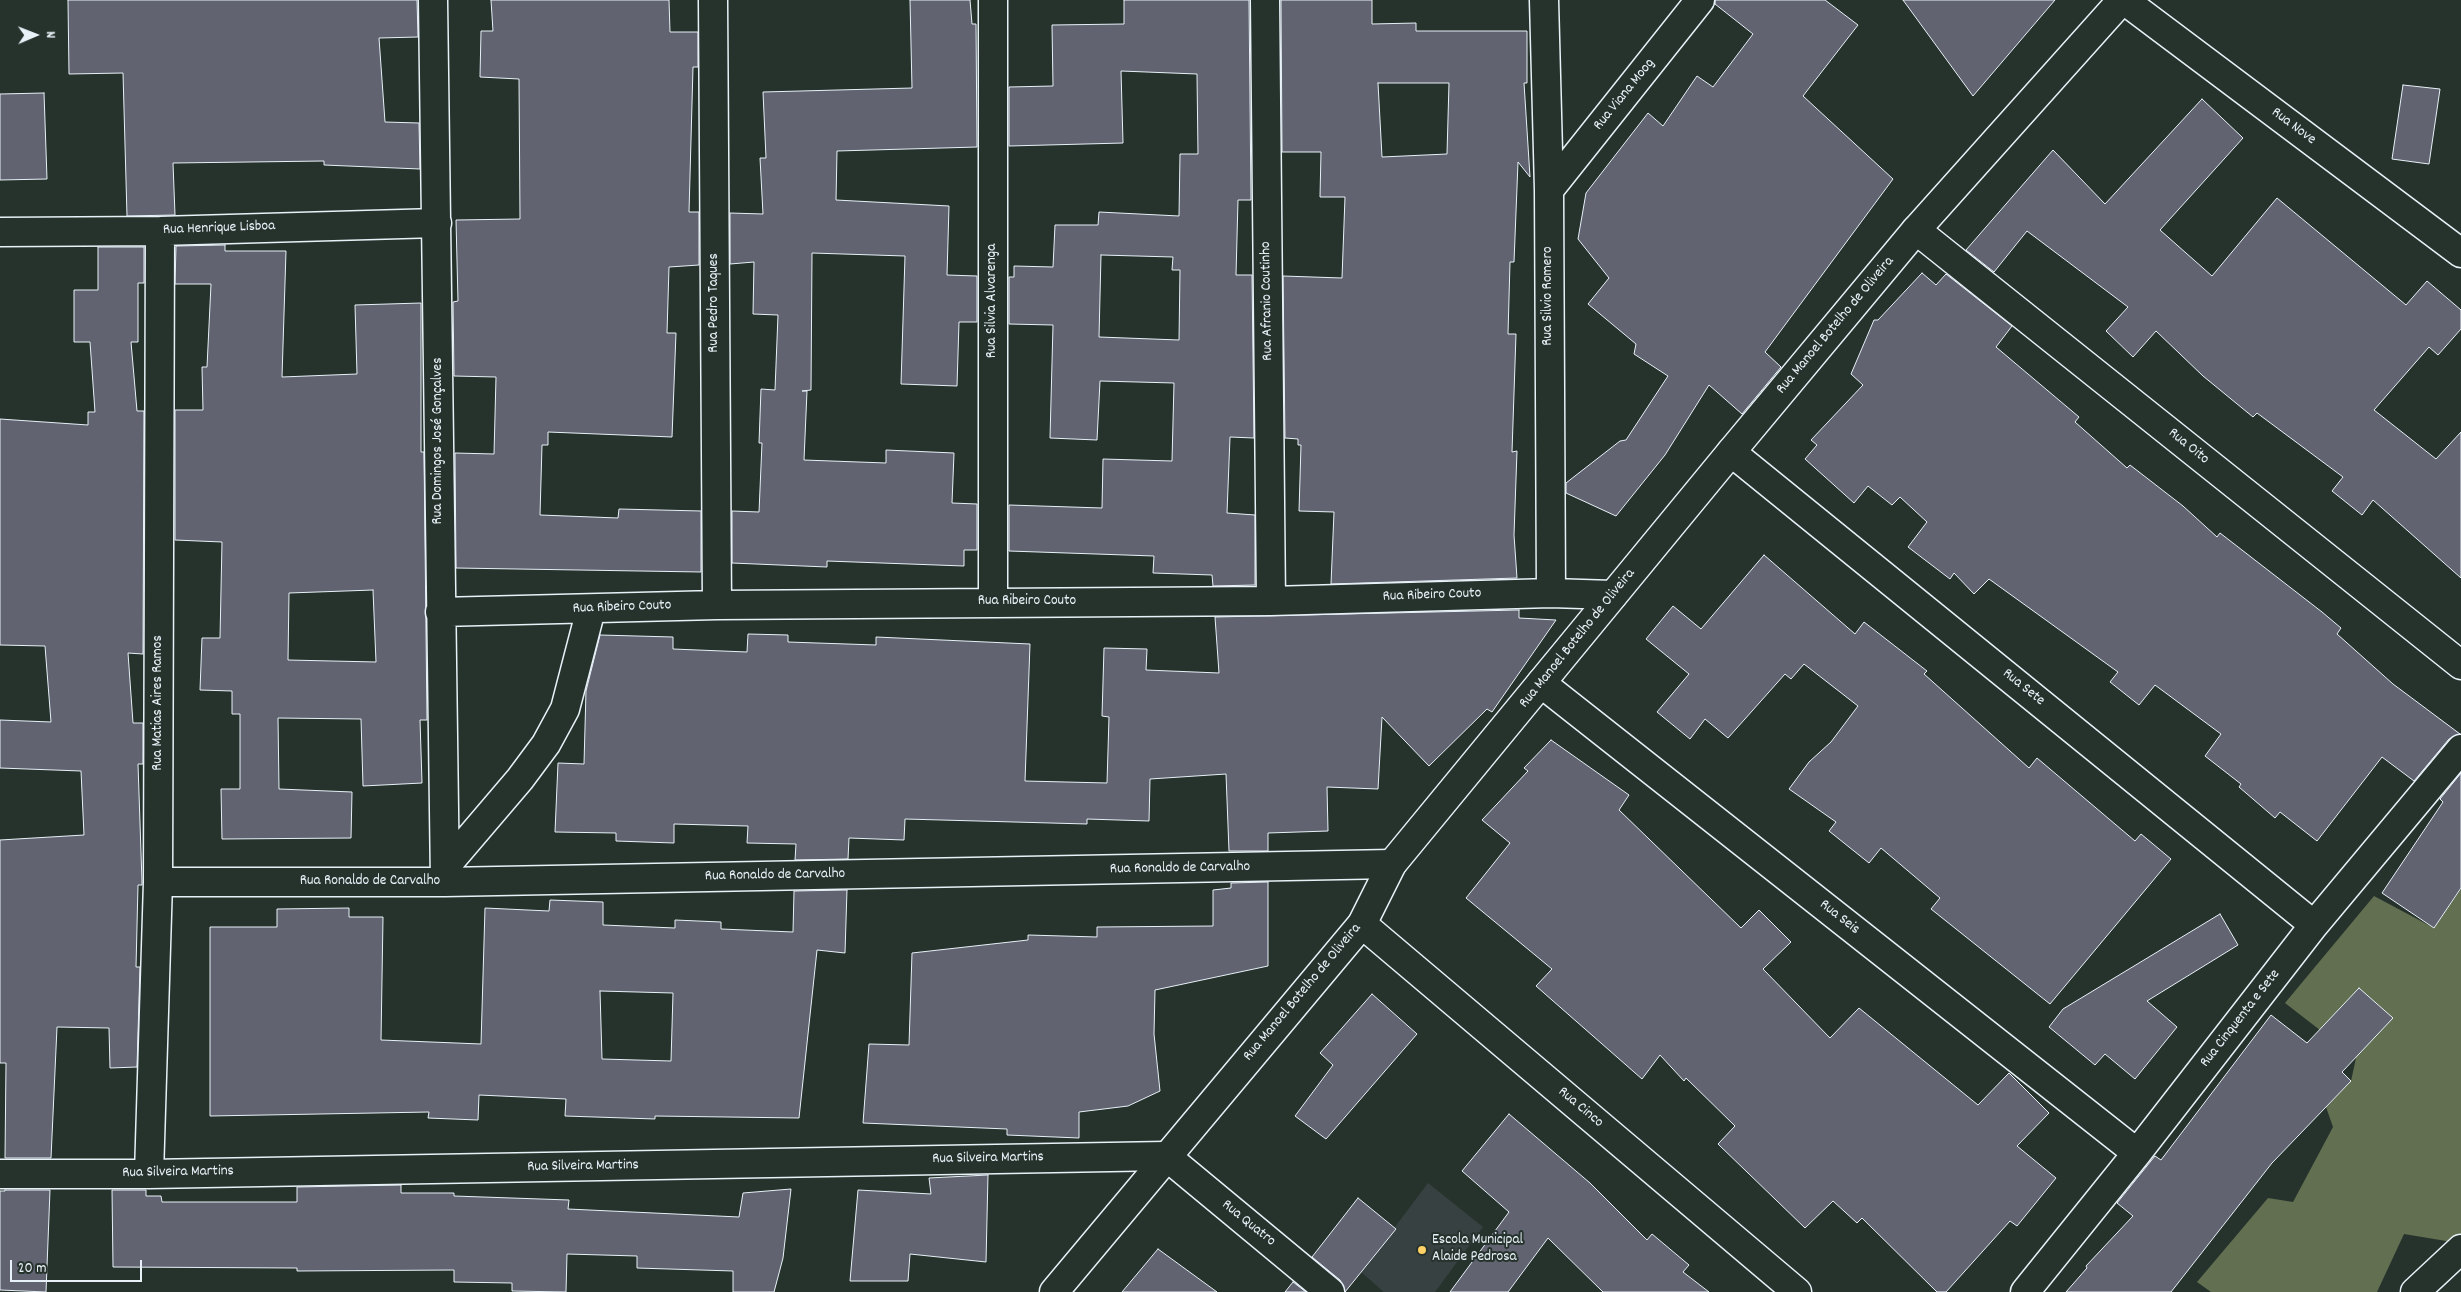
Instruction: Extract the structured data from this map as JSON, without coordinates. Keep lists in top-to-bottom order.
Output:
{
  "streets": {
    "street": [
      "Rua Viana Moog",
      "Rua Nove",
      "Rua Henrique Lisboa",
      "Rua Silvio Romero",
      "Rua Silvia Alvarenga",
      "Rua Afranio Coutinho",
      "Rua Pedro Taques",
      "Rua Manoel Botelho de Oliveira",
      "Rua Domingos José Gonçalves",
      "Rua Oito",
      "Rua Ribeiro Couto",
      "Rua Sete",
      "Rua Matias Aires Ramos",
      "Rua Ronaldo de Carvalho",
      "Rua Seis",
      "Rua Cinquenta e Sete",
      "Rua Cinco",
      "Rua Silveira Martins",
      "Rua Quatro"
    ]
  },
  "crossings": [
    ["Rua Viana Moog", "Rua Silvio Romero"],
    ["Rua Nove", "Rua Manoel Botelho de Oliveira"],
    ["Rua Henrique Lisboa", "Rua Domingos José Gonçalves"],
    ["Rua Henrique Lisboa", "Rua Matias Aires Ramos"],
    ["Rua Silvio Romero", "Rua Ribeiro Couto"],
    ["Rua Silvia Alvarenga", "Rua Ribeiro Couto"],
    ["Rua Afranio Coutinho", "Rua Ribeiro Couto"],
    ["Rua Pedro Taques", "Rua Ribeiro Couto"],
    ["Rua Manoel Botelho de Oliveira", "Rua Oito"],
    ["Rua Manoel Botelho de Oliveira", "Rua Ribeiro Couto"],
    ["Rua Manoel Botelho de Oliveira", "Rua Sete"],
    ["Rua Manoel Botelho de Oliveira", "Rua Ronaldo de Carvalho"],
    ["Rua Manoel Botelho de Oliveira", "Rua Seis"],
    ["Rua Manoel Botelho de Oliveira", "Rua Cinco"],
    ["Rua Manoel Botelho de Oliveira", "Rua Silveira Martins"],
    ["Rua Manoel Botelho de Oliveira", "Rua Quatro"],
    ["Rua Domingos José Gonçalves", "Rua Ribeiro Couto"],
    ["Rua Domingos José Gonçalves", "Rua Ronaldo de Carvalho"],
    ["Rua Sete", "Rua Cinquenta e Sete"],
    ["Rua Matias Aires Ramos", "Rua Ronaldo de Carvalho"],
    ["Rua Matias Aires Ramos", "Rua Silveira Martins"],
    ["Rua Seis", "Rua Cinquenta e Sete"],
    ["Rua Silveira Martins", "Rua Quatro"]
  ],
  "places": ["Escola Municipal Alaide Pedrosa"],
  "scale_bar": "20 m",
  "north": "right"
}
